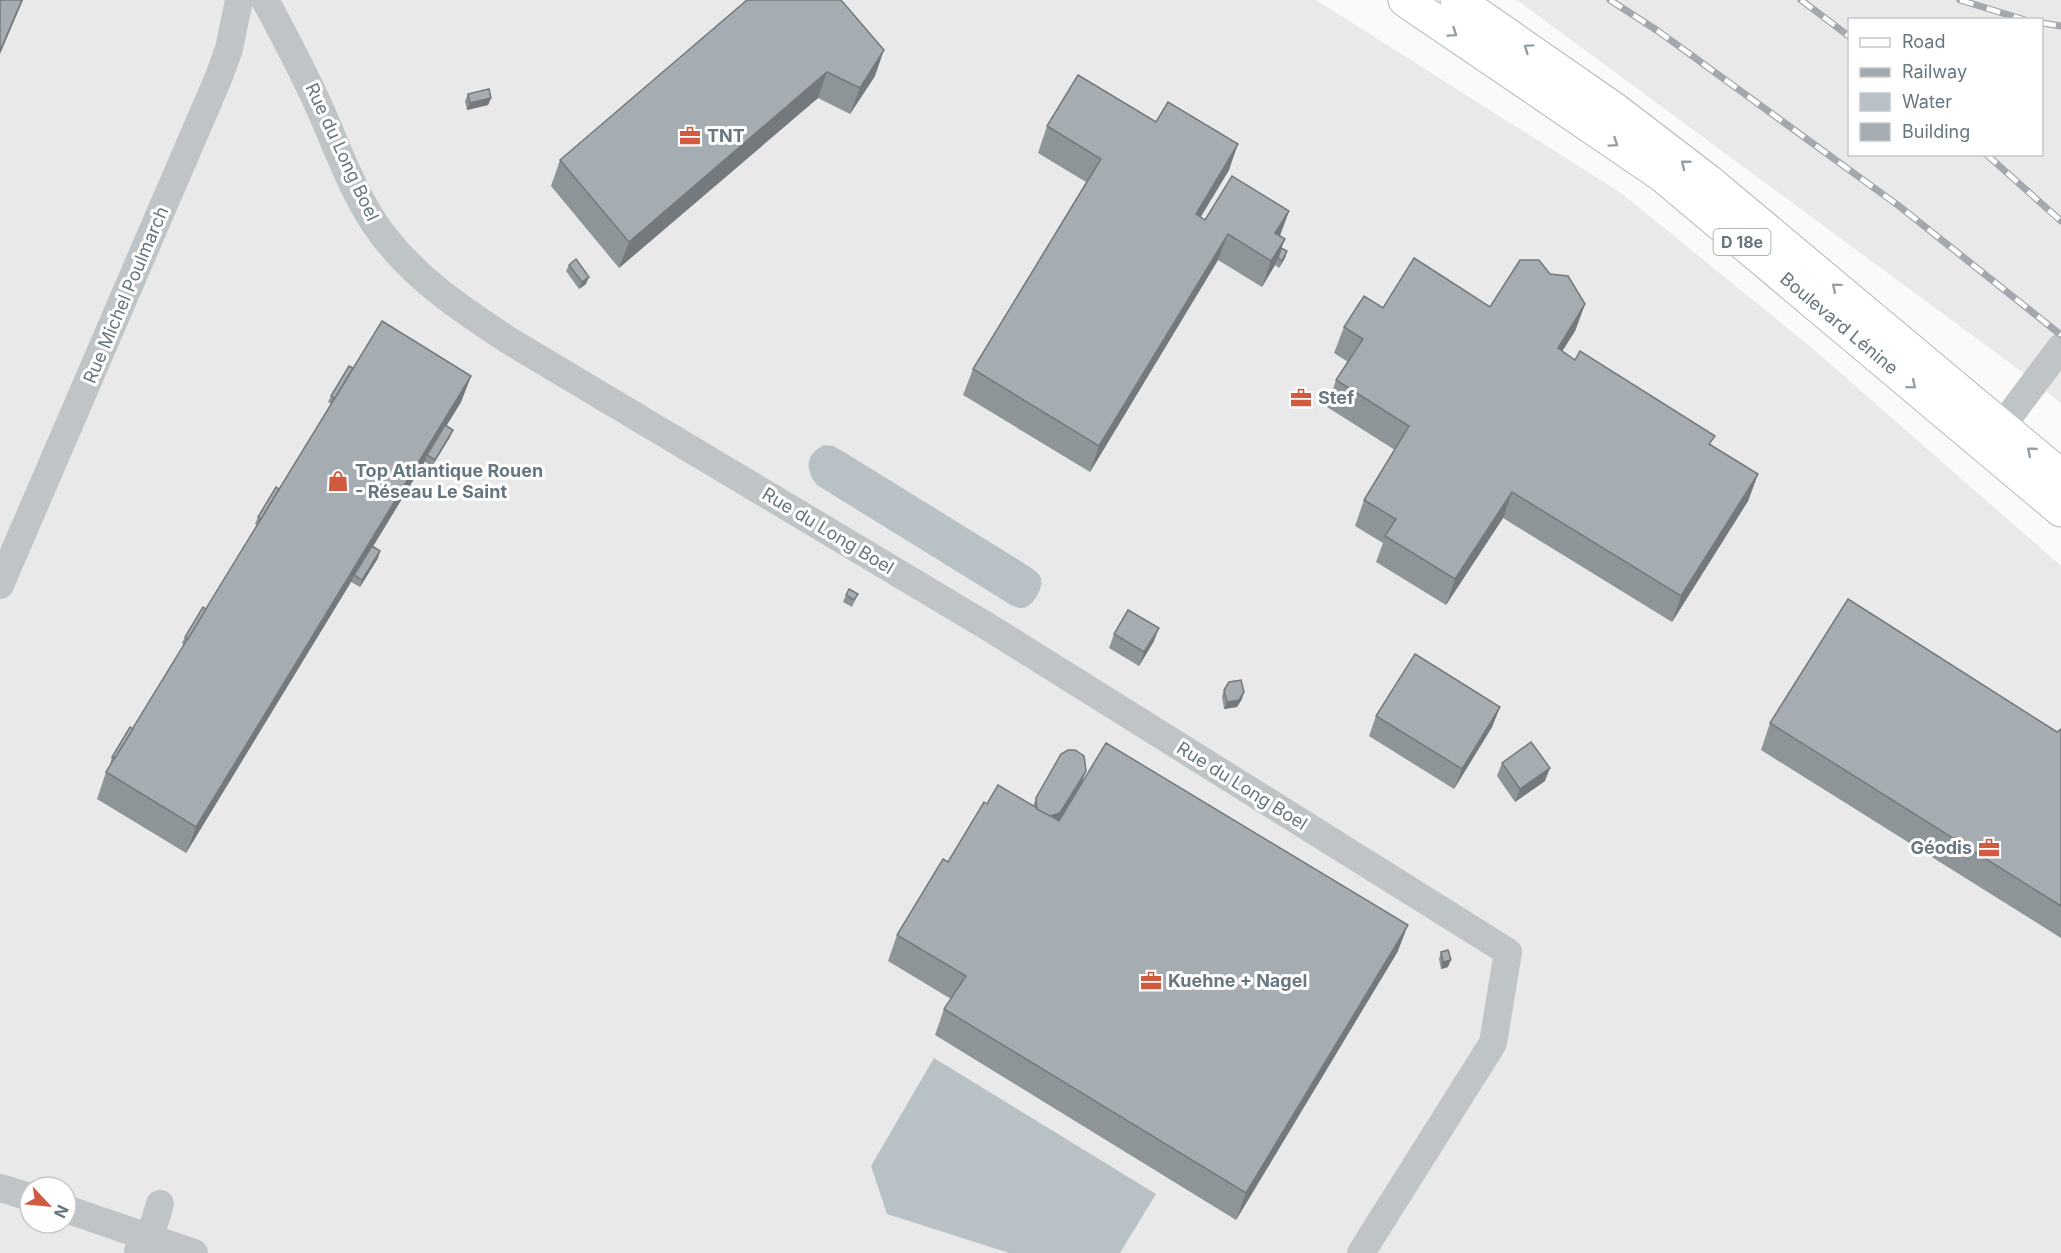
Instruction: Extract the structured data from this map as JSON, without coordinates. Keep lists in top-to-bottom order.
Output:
{
  "streets": {
    "main road": ["D 18e", "Boulevard Lénine"],
    "street": ["Rue du Long Boel", "Rue Michel Poulmarch"]
  },
  "places": {
    "office": [
      "TNT",
      "Stef",
      "Géodis",
      "Kuehne + Nagel"
    ],
    "shop": ["Top Atlantique Rouen - Réseau Le Saint"]
  },
  "legend": [
    "Road",
    "Railway",
    "Water",
    "Building"
  ],
  "north": "bottom right"
}
